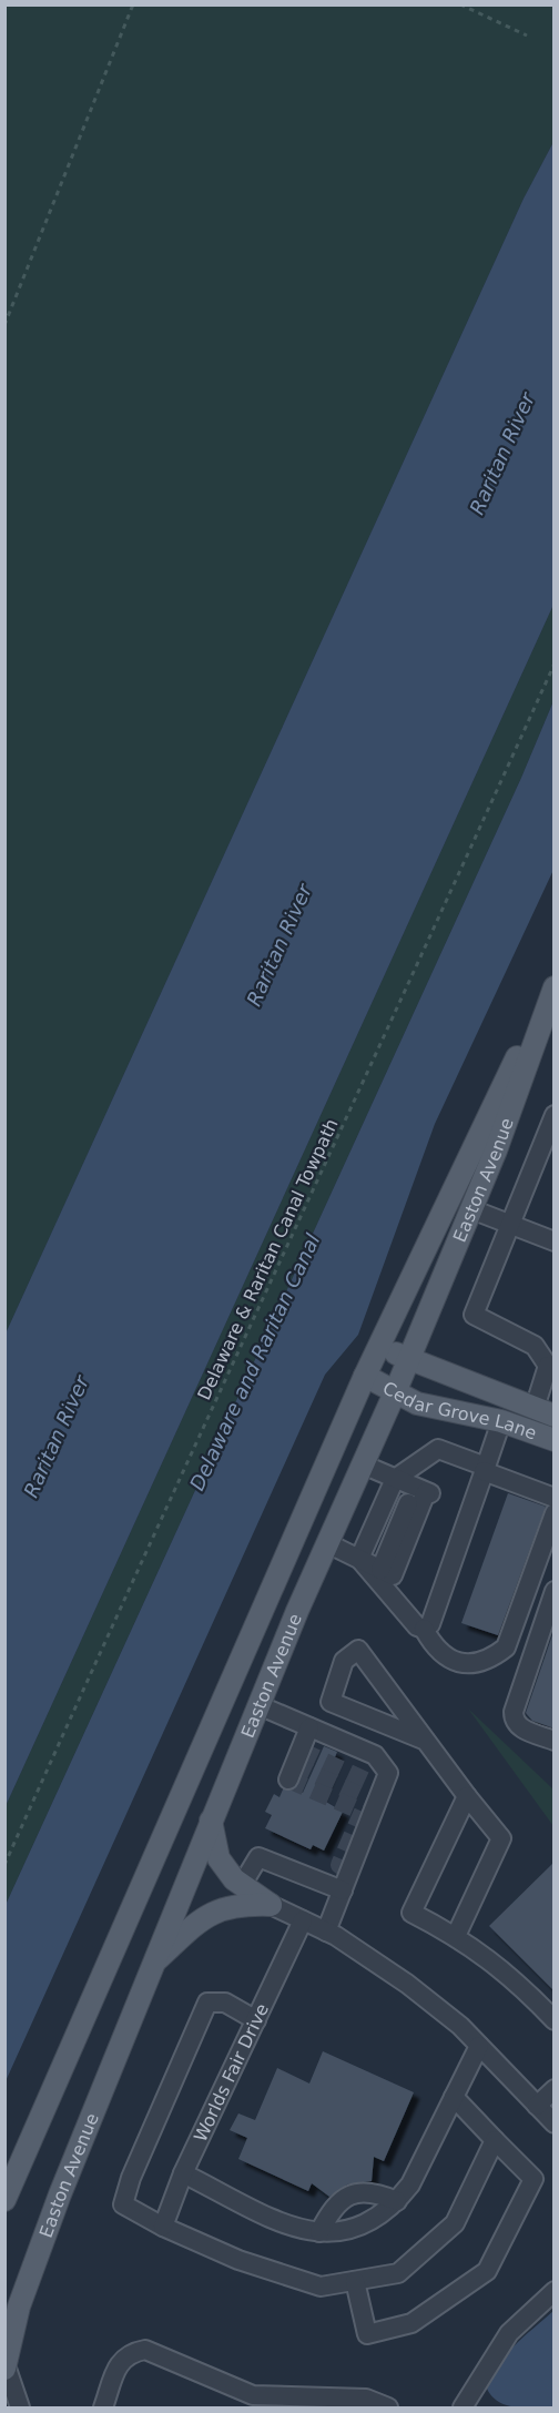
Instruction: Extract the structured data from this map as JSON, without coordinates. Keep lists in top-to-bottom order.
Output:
{
  "streets": {
    "main road": ["Easton Avenue", "Cedar Grove Lane"],
    "street": ["Worlds Fair Drive"],
    "path": ["Delaware & Raritan Canal Towpath"]
  },
  "crossings": [
    ["Easton Avenue", "Cedar Grove Lane"]
  ],
  "water": ["Raritan River", "Delaware and Raritan Canal"]
}
